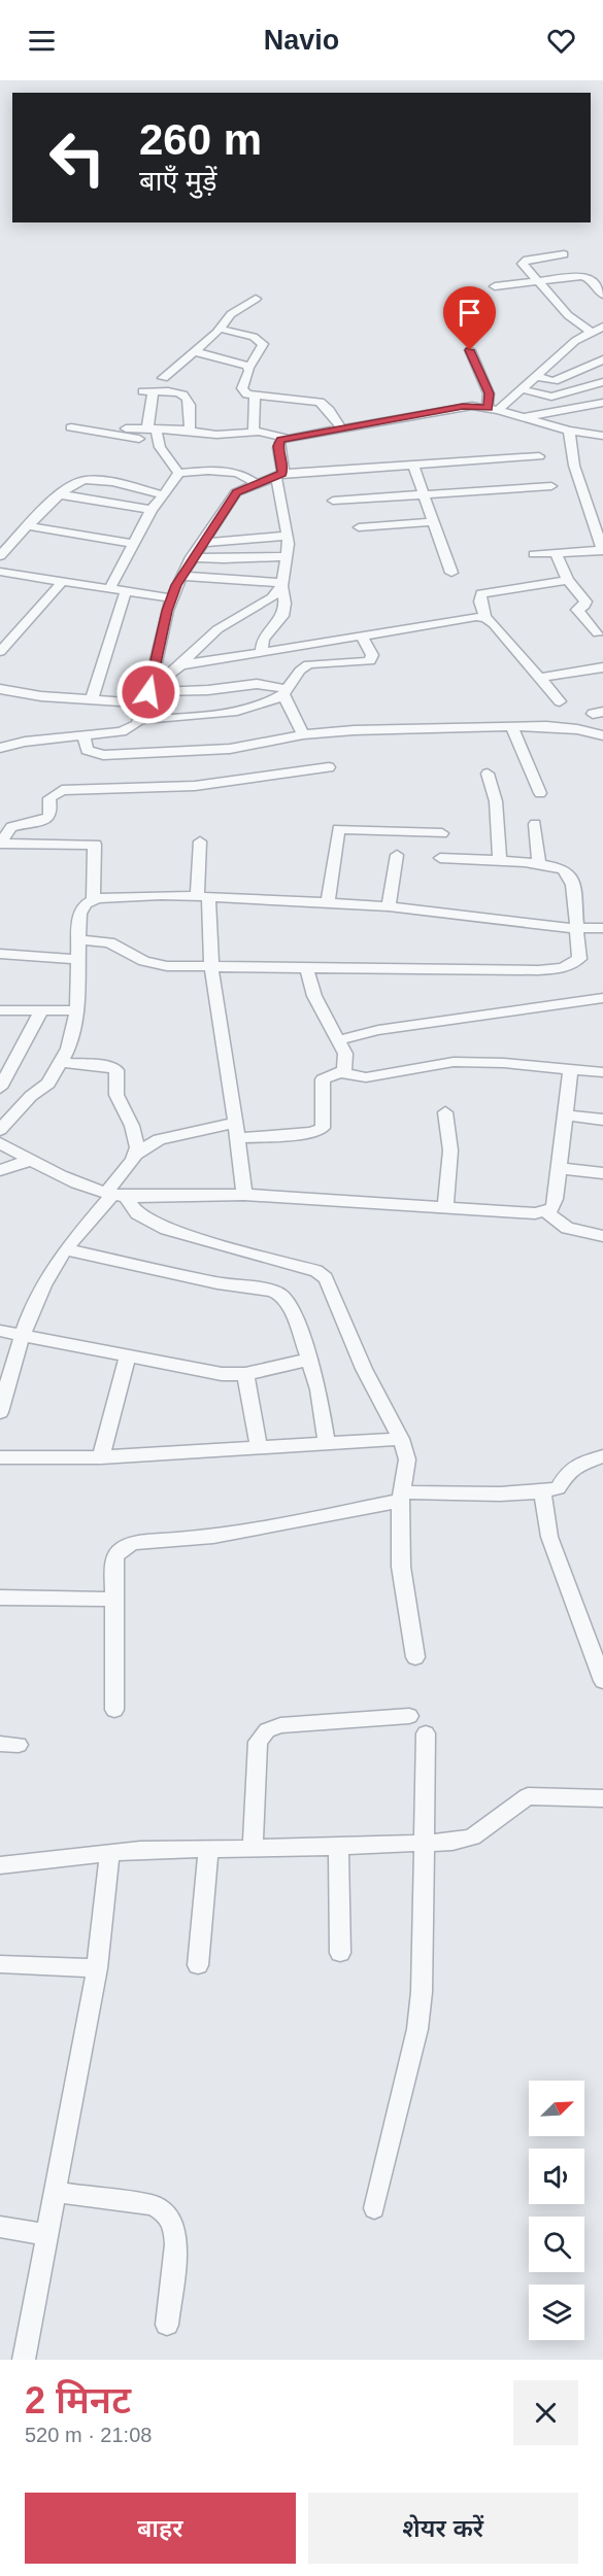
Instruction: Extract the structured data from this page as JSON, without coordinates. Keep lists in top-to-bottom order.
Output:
{
  "north": "top right",
  "page": {
    "header": "Navio",
    "turn": ["260 m", "बाएँ मुड़ें"],
    "heading": ["2 मिनट", "520 m · 21:08"],
    "buttons": ["बाहर", "शेयर करें"]
  }
}
